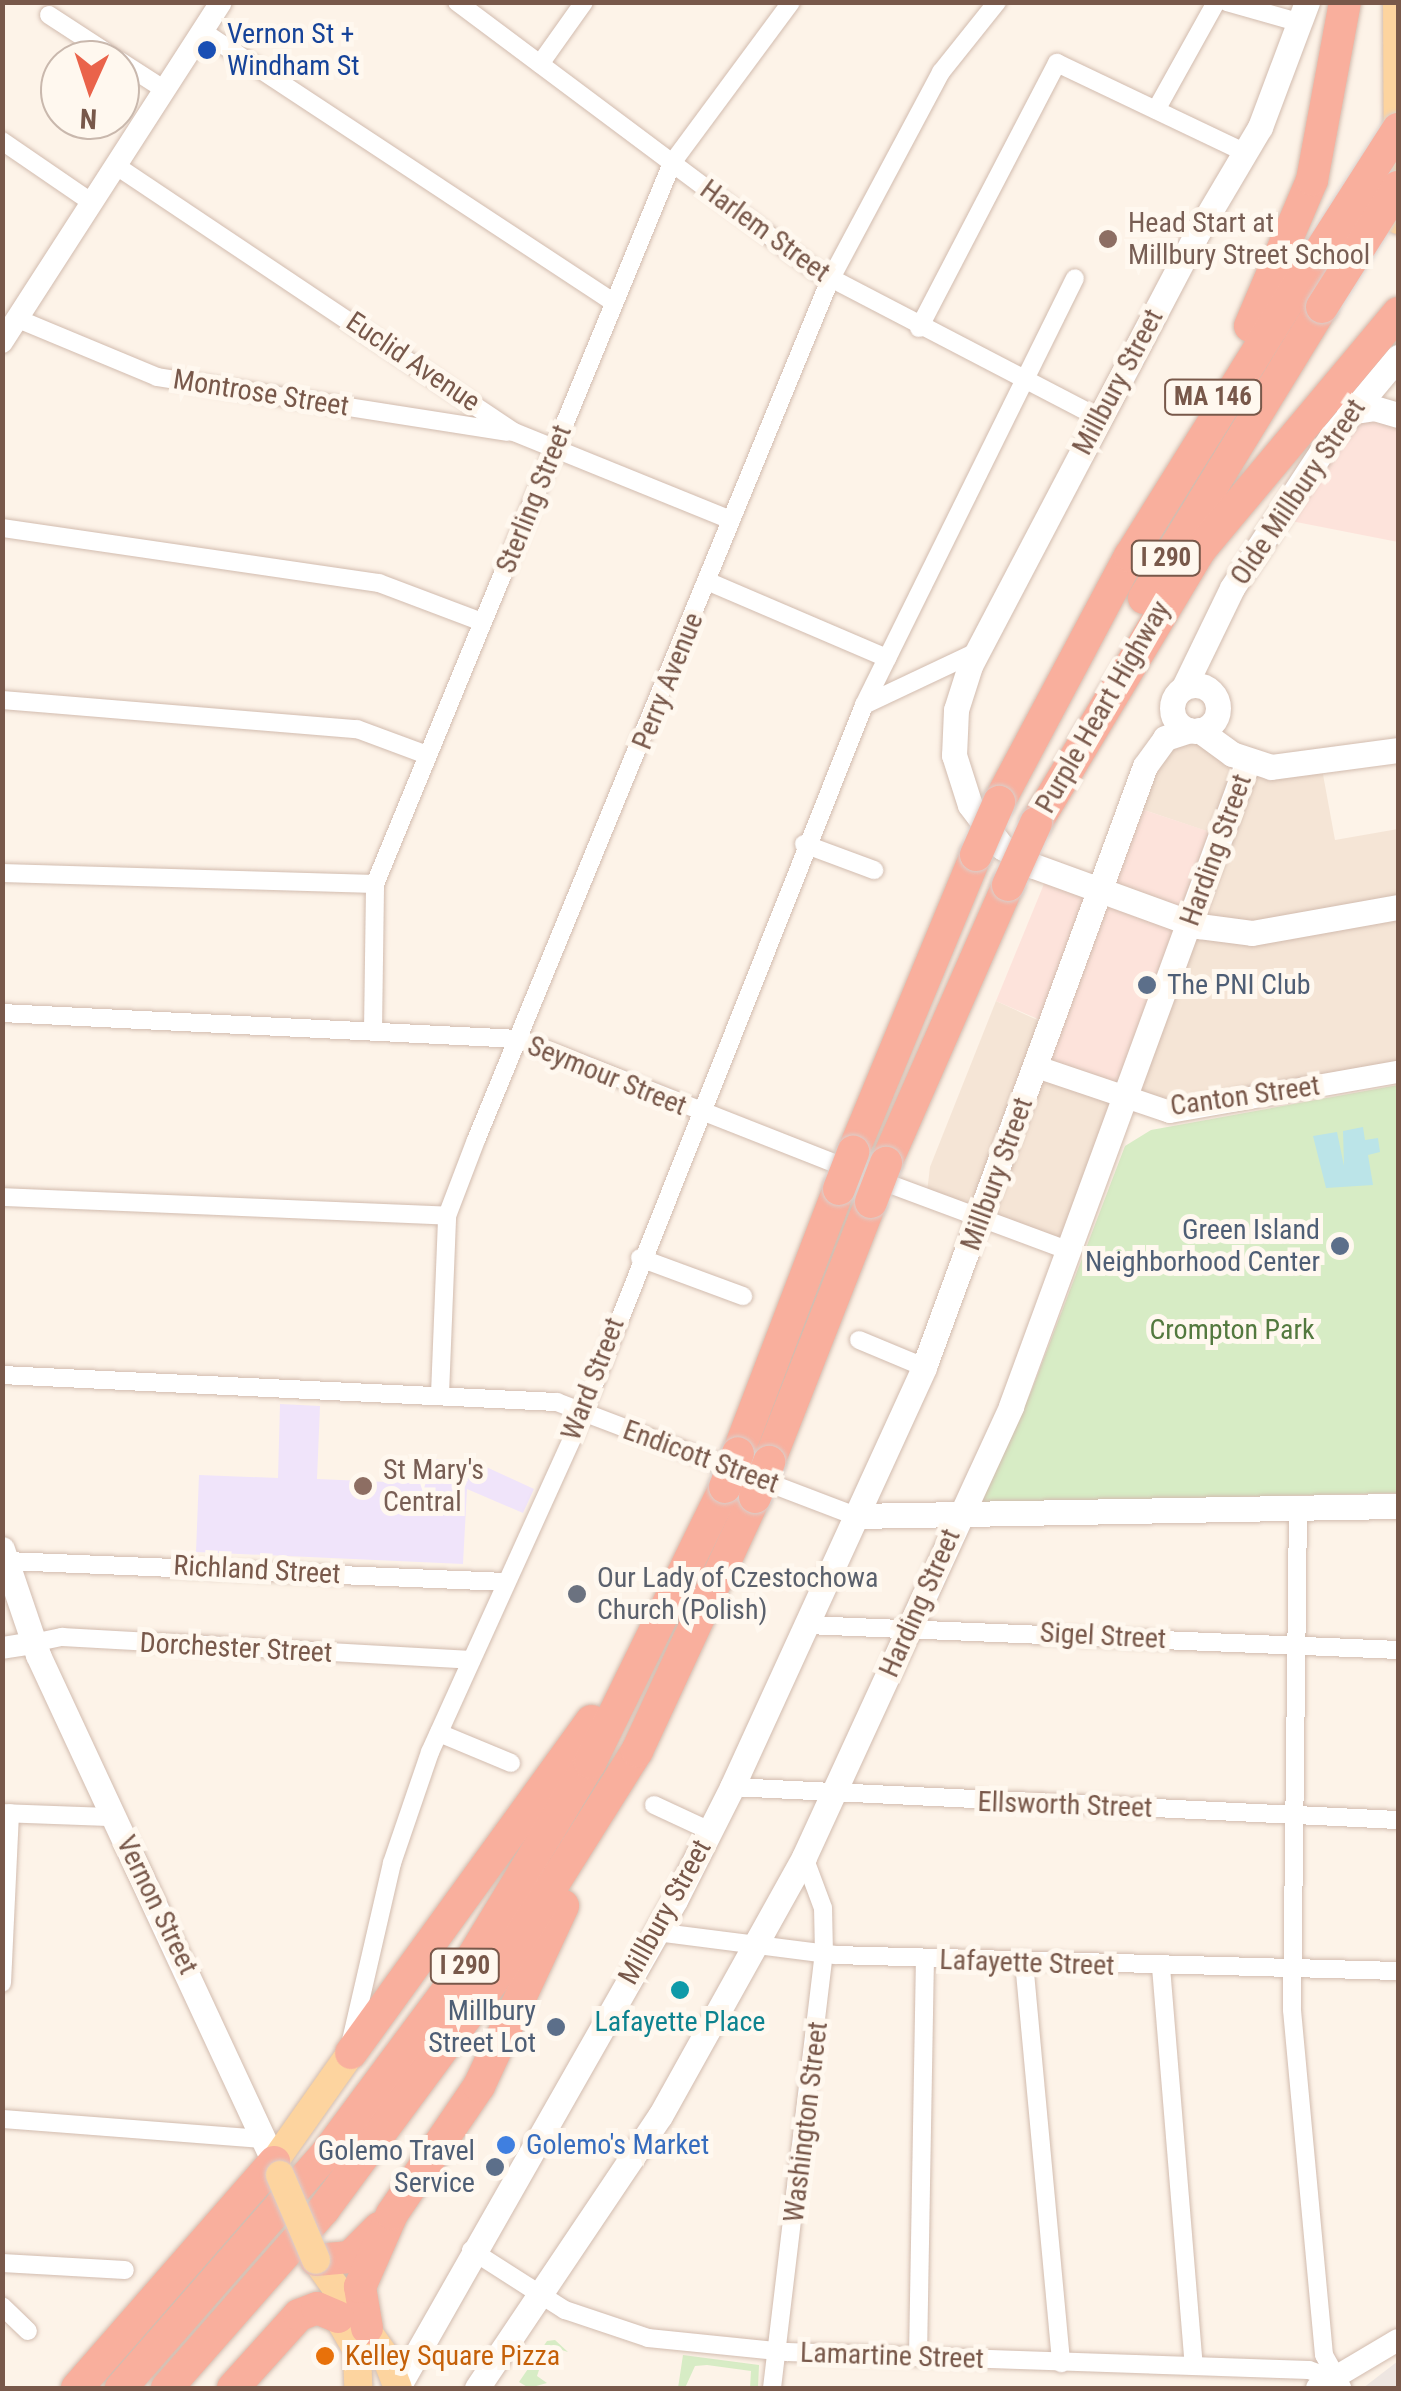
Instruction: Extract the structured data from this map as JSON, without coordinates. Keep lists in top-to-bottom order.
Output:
{
  "streets": {
    "highway": ["MA 146", "I 290", "Purple Heart Highway"],
    "main road": [
      "Millbury Street",
      "Olde Millbury Street",
      "Harding Street",
      "Ward Street",
      "Endicott Street",
      "Vernon Street"
    ],
    "street": [
      "Harlem Street",
      "Euclid Avenue",
      "Montrose Street",
      "Sterling Street",
      "Perry Avenue",
      "Seymour Street",
      "Canton Street",
      "Richland Street",
      "Sigel Street",
      "Dorchester Street",
      "Ellsworth Street",
      "Lafayette Street",
      "Washington Street",
      "Lamartine Street"
    ]
  },
  "crossings": [
    ["Harlem Street", "Millbury Street"],
    ["Harlem Street", "Sterling Street"],
    ["Harlem Street", "Perry Avenue"],
    ["Harlem Street", "Ward Street"],
    ["Euclid Avenue", "Montrose Street"],
    ["Euclid Avenue", "Sterling Street"],
    ["Euclid Avenue", "Perry Avenue"],
    ["Millbury Street", "Seymour Street"],
    ["Millbury Street", "Canton Street"],
    ["Millbury Street", "Endicott Street"],
    ["Millbury Street", "Sigel Street"],
    ["Millbury Street", "Ellsworth Street"],
    ["Millbury Street", "Vernon Street"],
    ["Millbury Street", "Lafayette Street"],
    ["Millbury Street", "Lamartine Street"],
    ["Olde Millbury Street", "Purple Heart Highway"],
    ["Sterling Street", "Seymour Street"],
    ["I 290", "Purple Heart Highway"],
    ["Perry Avenue", "Seymour Street"],
    ["Perry Avenue", "Endicott Street"],
    ["Harding Street", "Seymour Street"],
    ["Harding Street", "Canton Street"],
    ["Harding Street", "Endicott Street"],
    ["Harding Street", "Sigel Street"],
    ["Harding Street", "Ellsworth Street"],
    ["Harding Street", "Lafayette Street"],
    ["Harding Street", "Washington Street"],
    ["Harding Street", "Lamartine Street"],
    ["Seymour Street", "Ward Street"],
    ["Ward Street", "Endicott Street"],
    ["Ward Street", "Richland Street"],
    ["Ward Street", "Dorchester Street"],
    ["Ward Street", "Vernon Street"],
    ["Richland Street", "Vernon Street"],
    ["Dorchester Street", "Vernon Street"],
    ["Lafayette Street", "Washington Street"],
    ["Washington Street", "Lamartine Street"]
  ],
  "parks": ["Crompton Park"],
  "places": [
    "Vernon St + Windham St",
    "Head Start at Millbury Street School",
    "The PNI Club",
    "Green Island Neighborhood Center",
    "St Mary's Central",
    "Our Lady of Czestochowa Church (Polish)",
    "Lafayette Place",
    "Millbury Street Lot",
    "Golemo's Market",
    "Golemo Travel Service",
    "Kelley Square Pizza"
  ],
  "north": "bottom"
}
